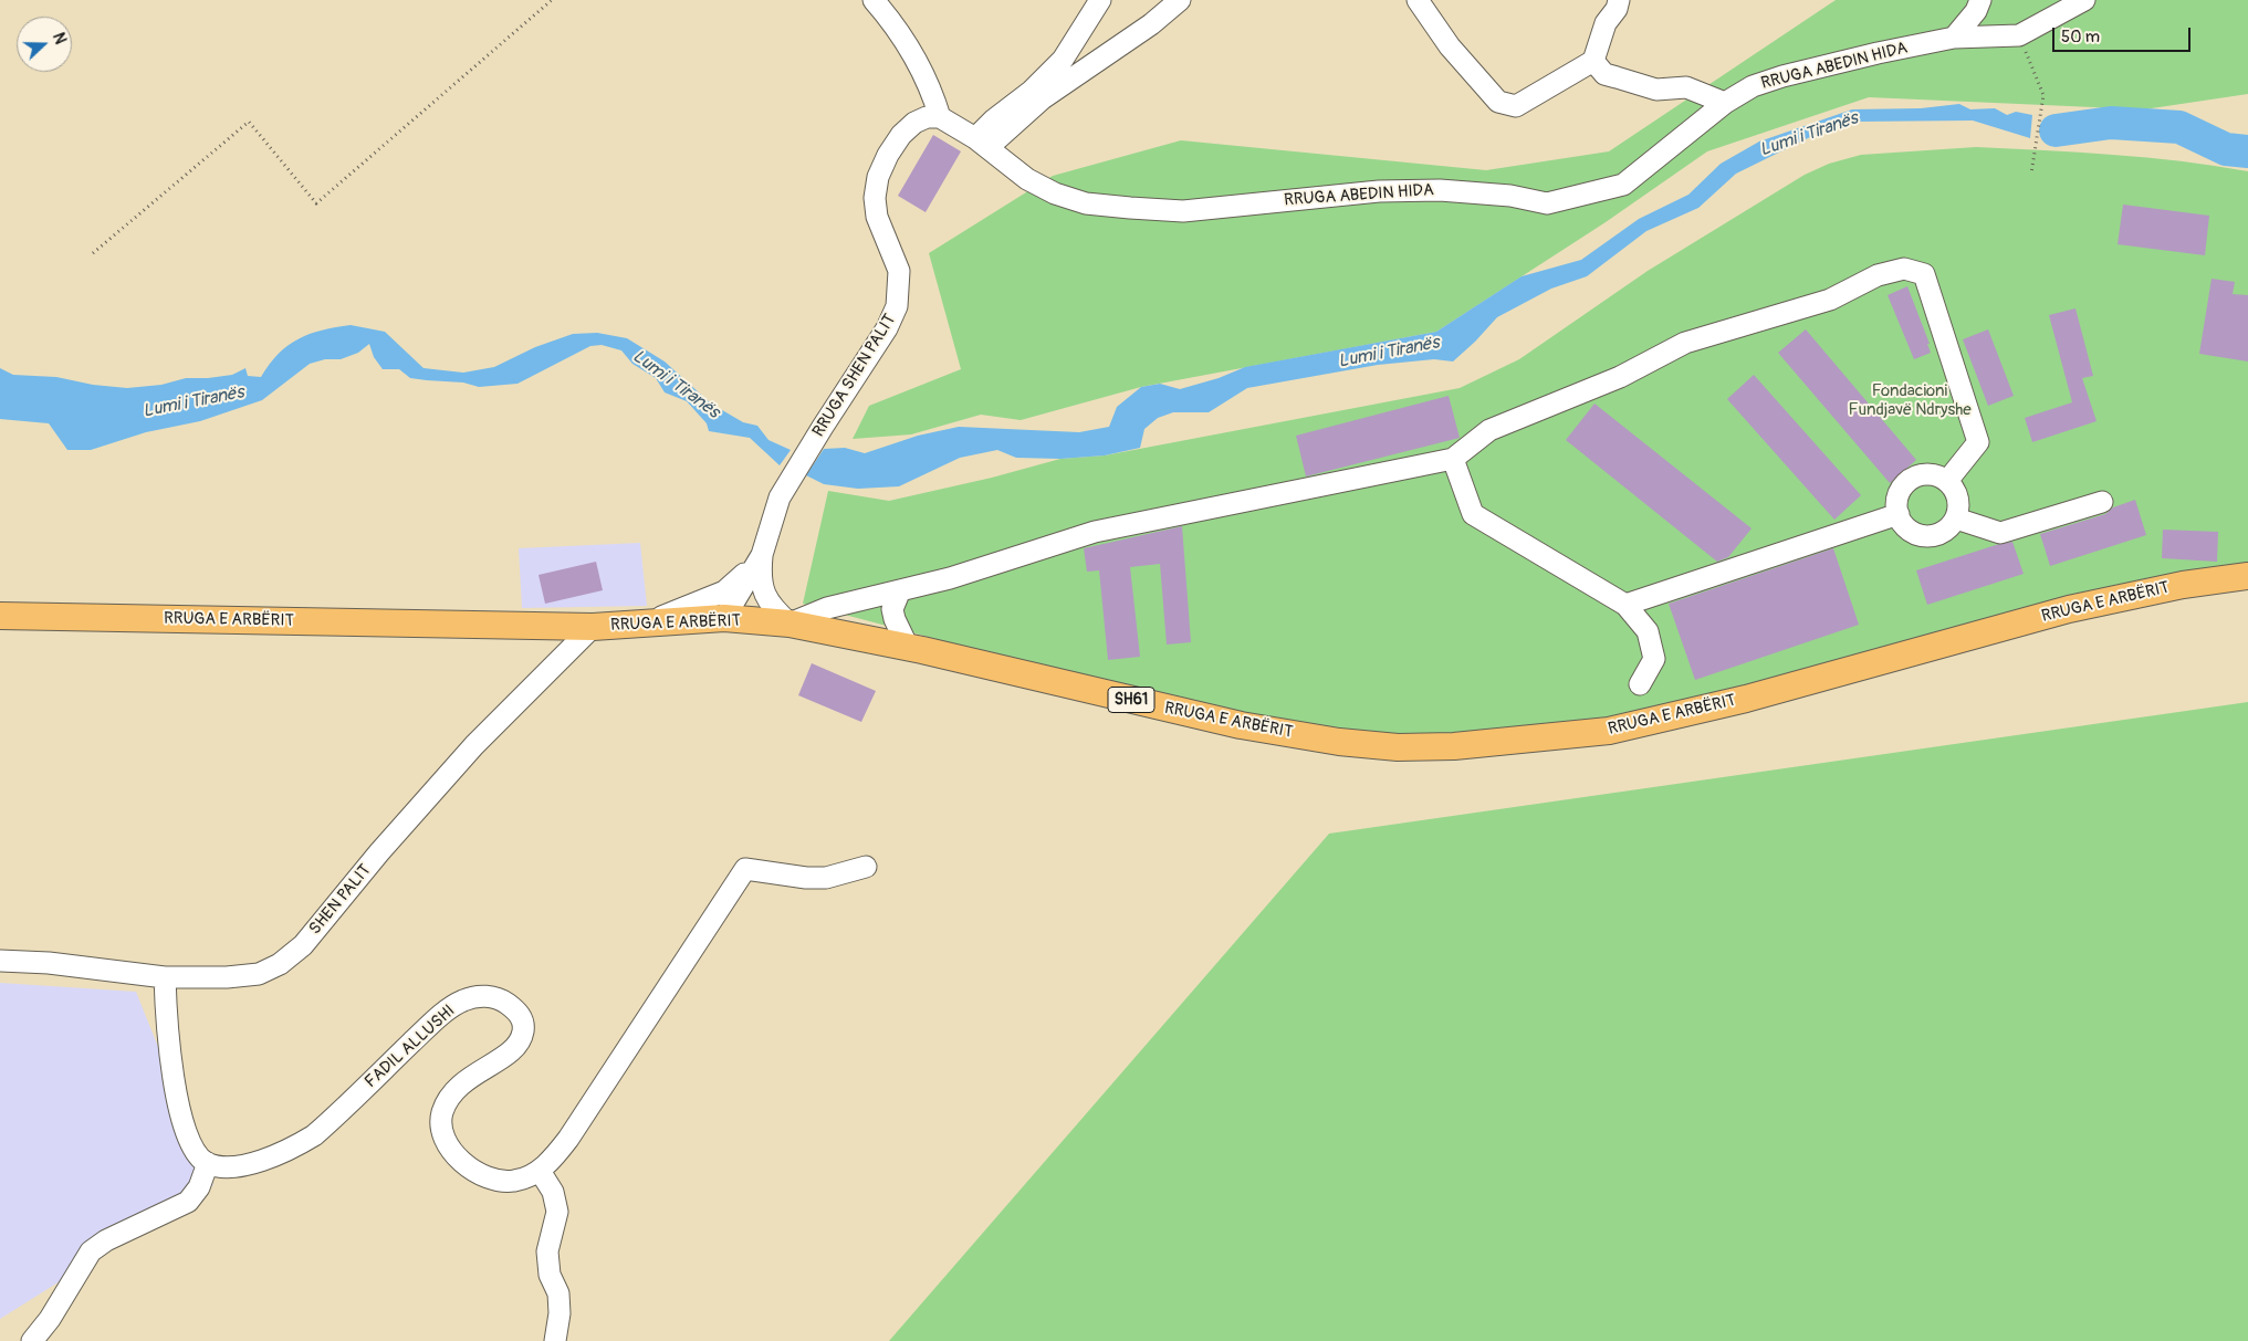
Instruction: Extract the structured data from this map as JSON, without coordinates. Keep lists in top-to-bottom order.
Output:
{
  "streets": {
    "main road": ["RRUGA E ARBËRIT", "SH61"],
    "street": [
      "RRUGA ABEDIN HIDA",
      "RRUGA SHEN PALIT",
      "SHEN PALIT",
      "FADIL ALLUSHI"
    ]
  },
  "crossings": [
    ["RRUGA ABEDIN HIDA", "RRUGA SHEN PALIT"],
    ["RRUGA SHEN PALIT", "RRUGA E ARBËRIT"],
    ["RRUGA E ARBËRIT", "SHEN PALIT"]
  ],
  "water": ["Lumi i Tiranës"],
  "parks": ["Fondacioni Fundjavë Ndryshe"],
  "scale_bar": "50 m",
  "north": "right"
}
